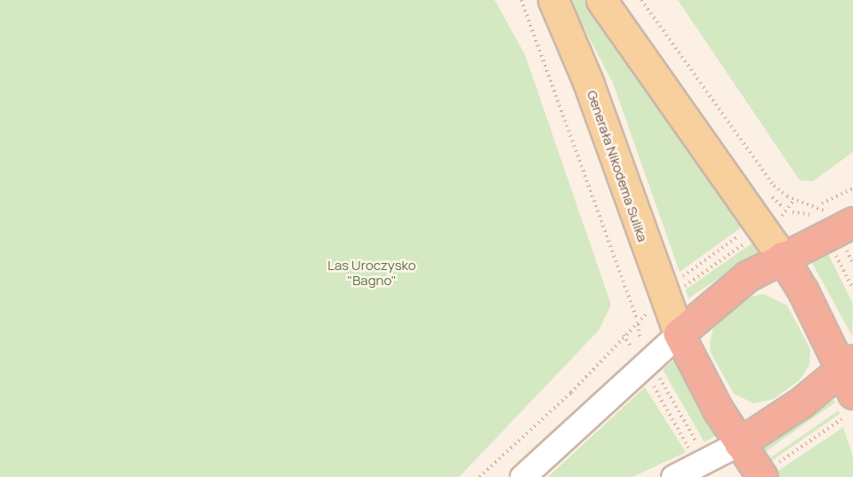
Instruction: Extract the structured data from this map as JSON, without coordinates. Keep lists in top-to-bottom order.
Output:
{
  "streets": {
    "main road": ["Generała Nikodema Sulika"]
  },
  "parks": ["Las Uroczysko \"Bagno\""]
}
